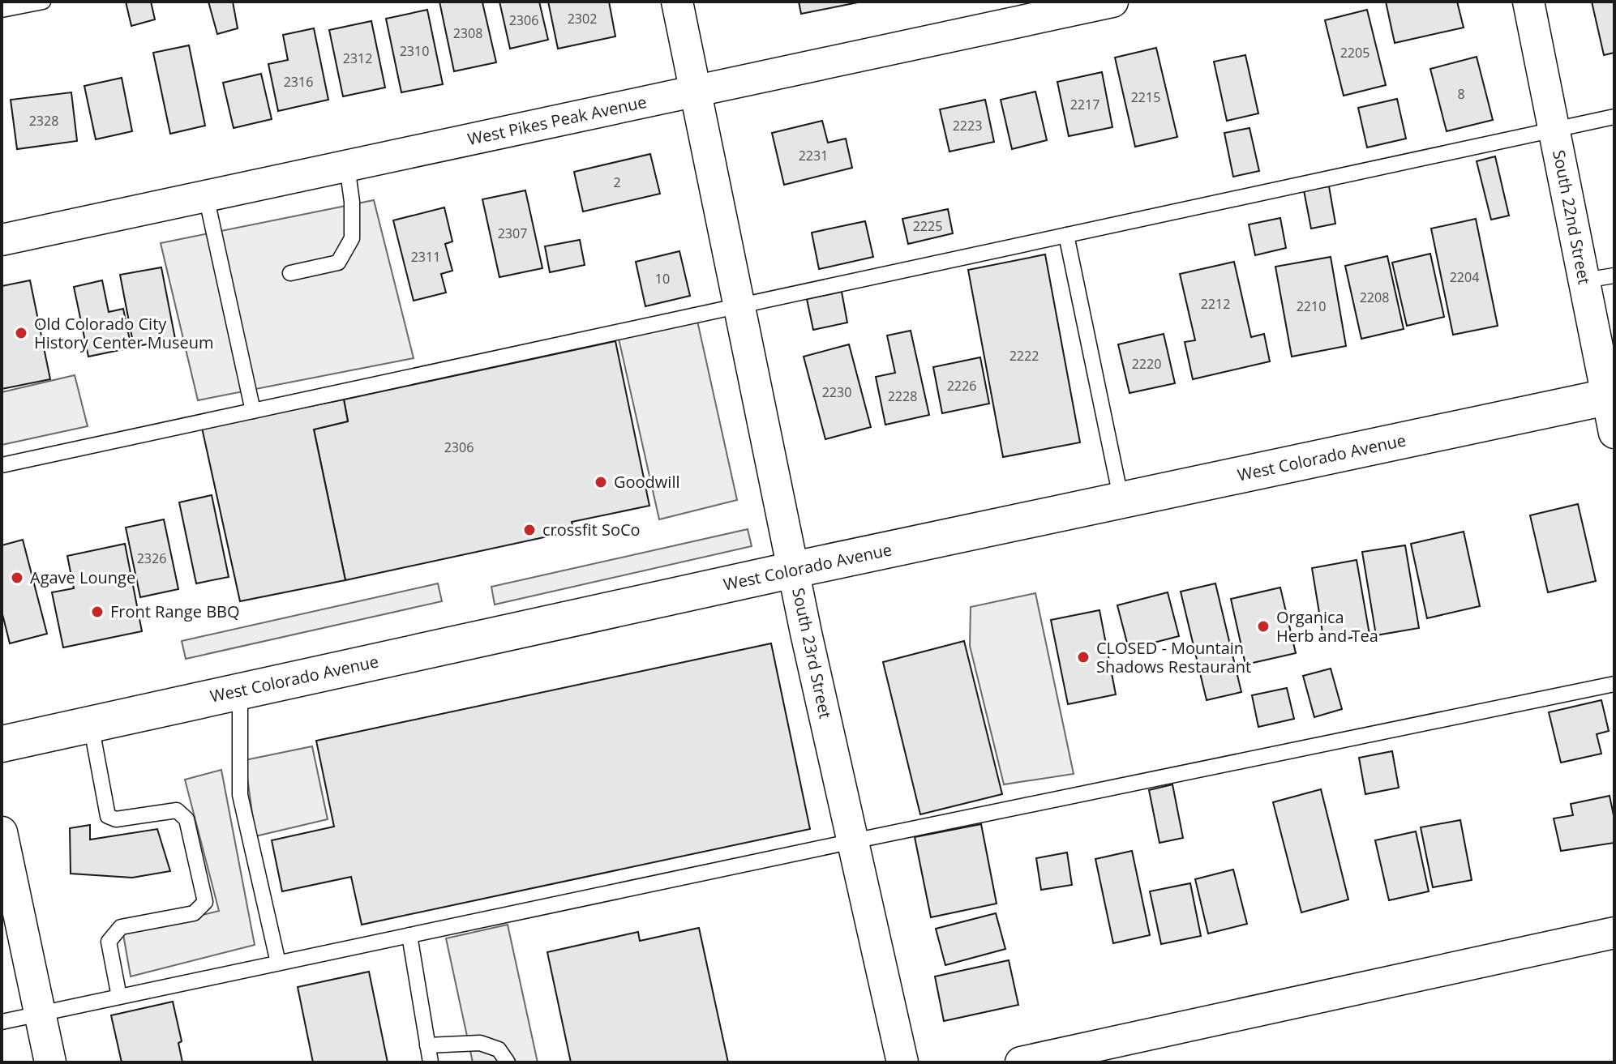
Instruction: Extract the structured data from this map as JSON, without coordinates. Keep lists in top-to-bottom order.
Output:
{
  "streets": {
    "main road": ["West Colorado Avenue"],
    "street": ["West Pikes Peak Avenue", "South 22nd Street", "South 23rd Street"]
  },
  "crossings": [
    ["West Pikes Peak Avenue", "South 23rd Street"],
    ["South 22nd Street", "West Colorado Avenue"],
    ["West Colorado Avenue", "South 23rd Street"]
  ],
  "places": [
    "Old Colorado City History Center Museum",
    "Goodwill",
    "crossfit SoCo",
    "Agave Lounge",
    "Front Range BBQ",
    "Organica Herb and Tea",
    "CLOSED - Mountain Shadows Restaurant"
  ],
  "house_numbers": [
    "2302",
    "2306",
    "2308",
    "2310",
    "2205",
    "2312",
    "2316",
    "8",
    "2215",
    "2217",
    "2328",
    "2223",
    "2231",
    "2",
    "2225",
    "2307",
    "2311",
    "2204",
    "10",
    "2208",
    "2212",
    "2210",
    "2222",
    "2220",
    "2226",
    "2230",
    "2228",
    "2306",
    "2326"
  ]
}
